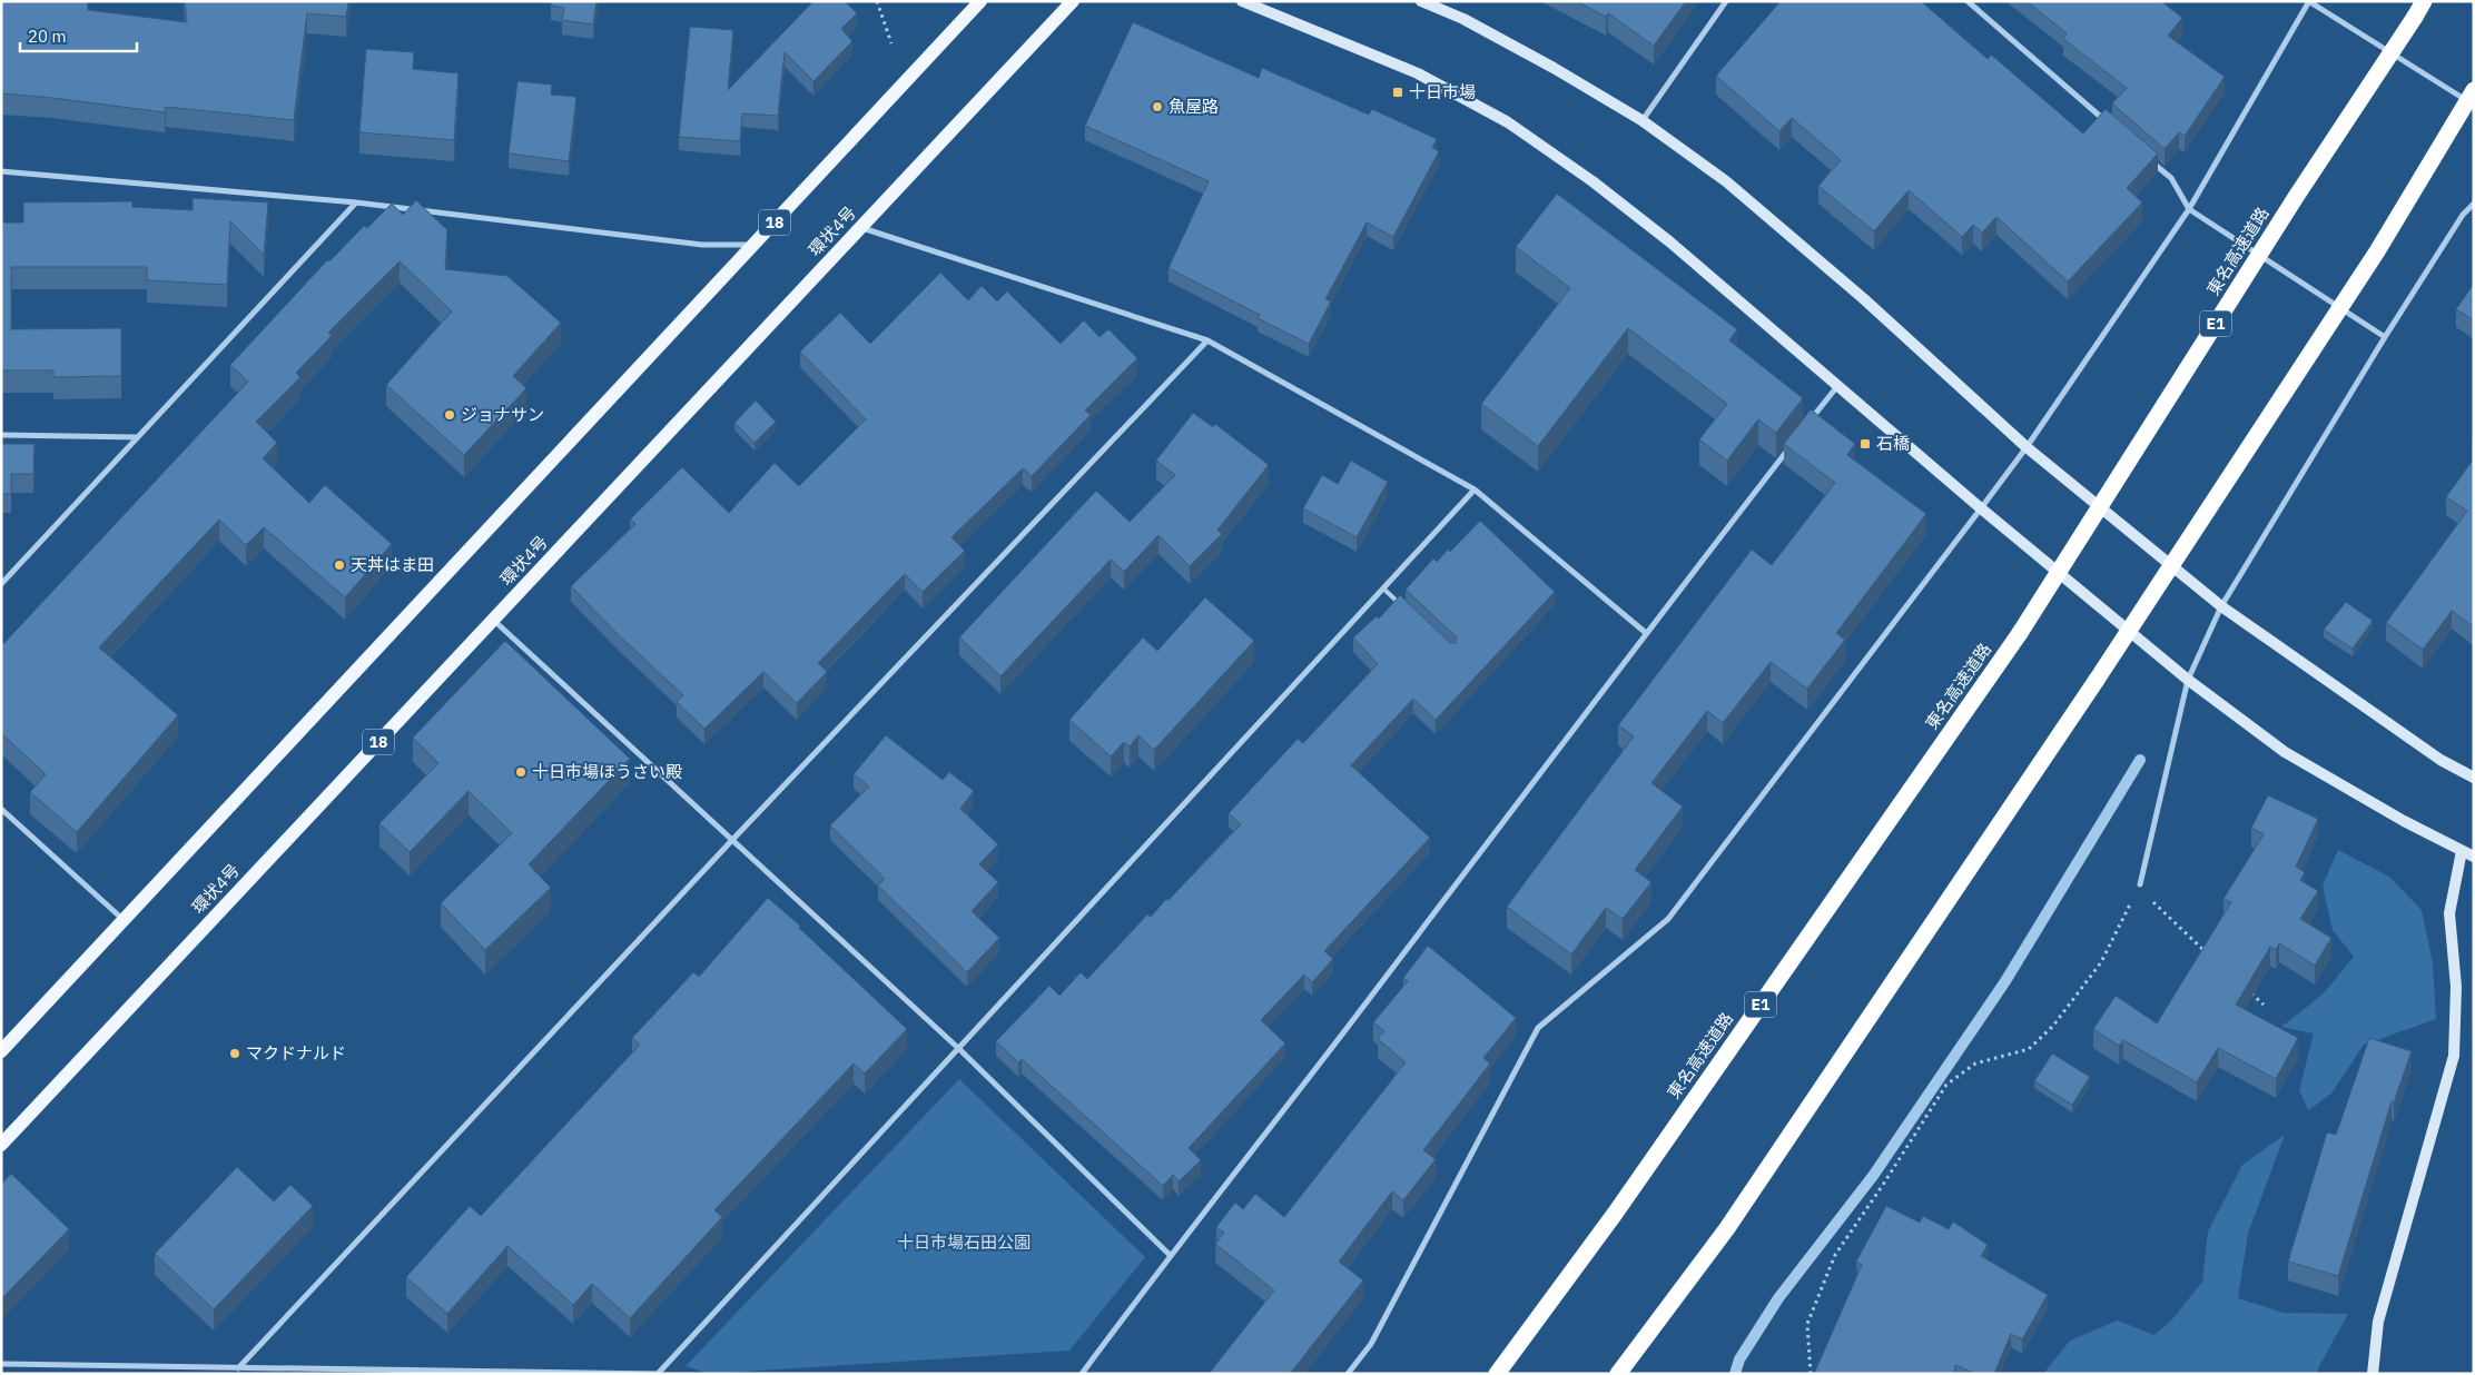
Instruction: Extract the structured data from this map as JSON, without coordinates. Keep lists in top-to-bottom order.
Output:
{
  "streets": {
    "highway": ["東名高速道路", "E1"],
    "main road": ["18", "環状4号"]
  },
  "parks": ["十日市場石田公園"],
  "places": {
    "transit": ["十日市場", "石橋"],
    "other": [
      "魚屋路",
      "ジョナサン",
      "天丼はま田",
      "十日市場ほうさい殿",
      "マクドナルド"
    ]
  },
  "scale_bar": "20 m"
}
